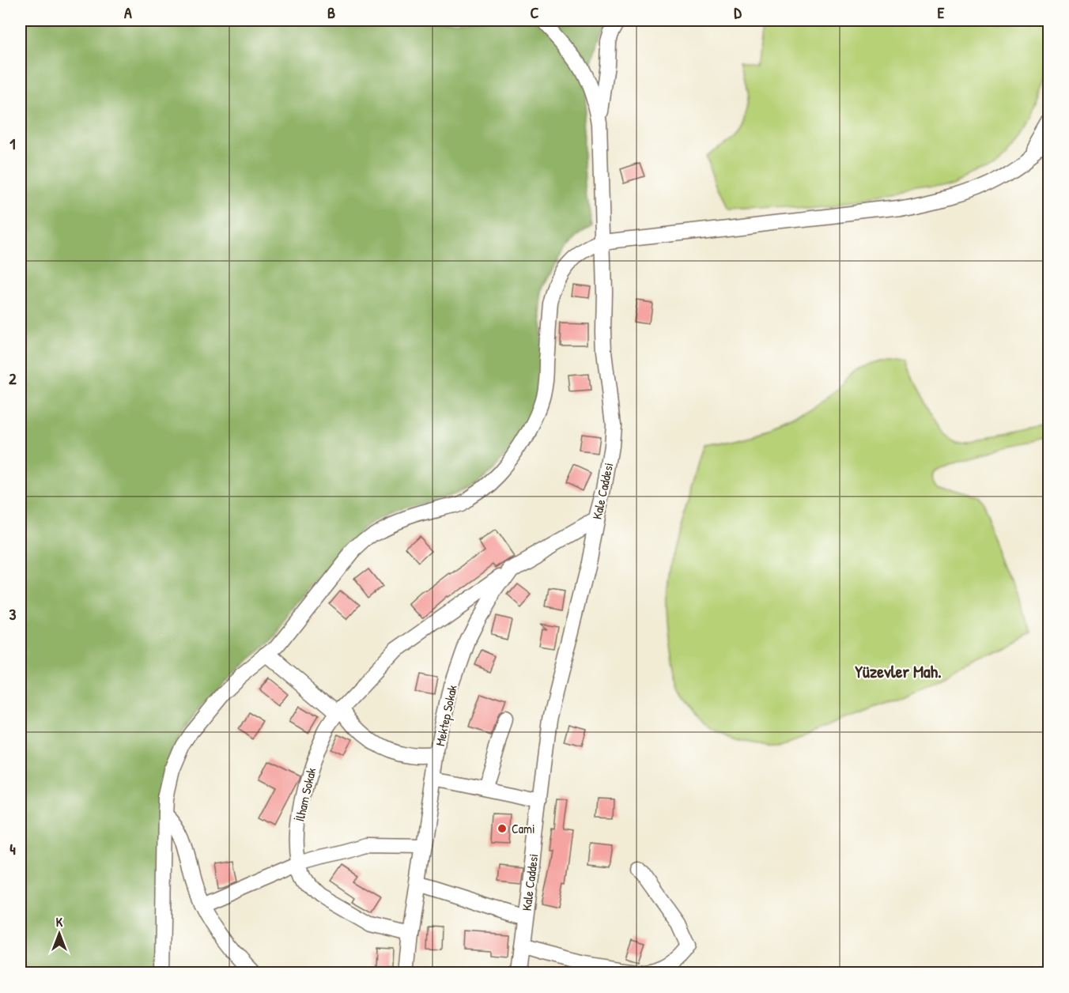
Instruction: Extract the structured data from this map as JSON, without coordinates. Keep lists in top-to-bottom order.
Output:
{
  "streets": {
    "street": ["Kale Caddesi", "Mektep Sokak", "İlham Sokak"]
  },
  "crossings": [
    ["Kale Caddesi", "Mektep Sokak"],
    ["Mektep Sokak", "İlham Sokak"]
  ],
  "districts": ["Yüzevler Mah."],
  "places": ["Cami"],
  "north": "top",
  "grid": {
    "columns": [
      "A",
      "B",
      "C",
      "D",
      "E"
    ],
    "rows": [
      "1",
      "2",
      "3",
      "4"
    ]
  }
}
